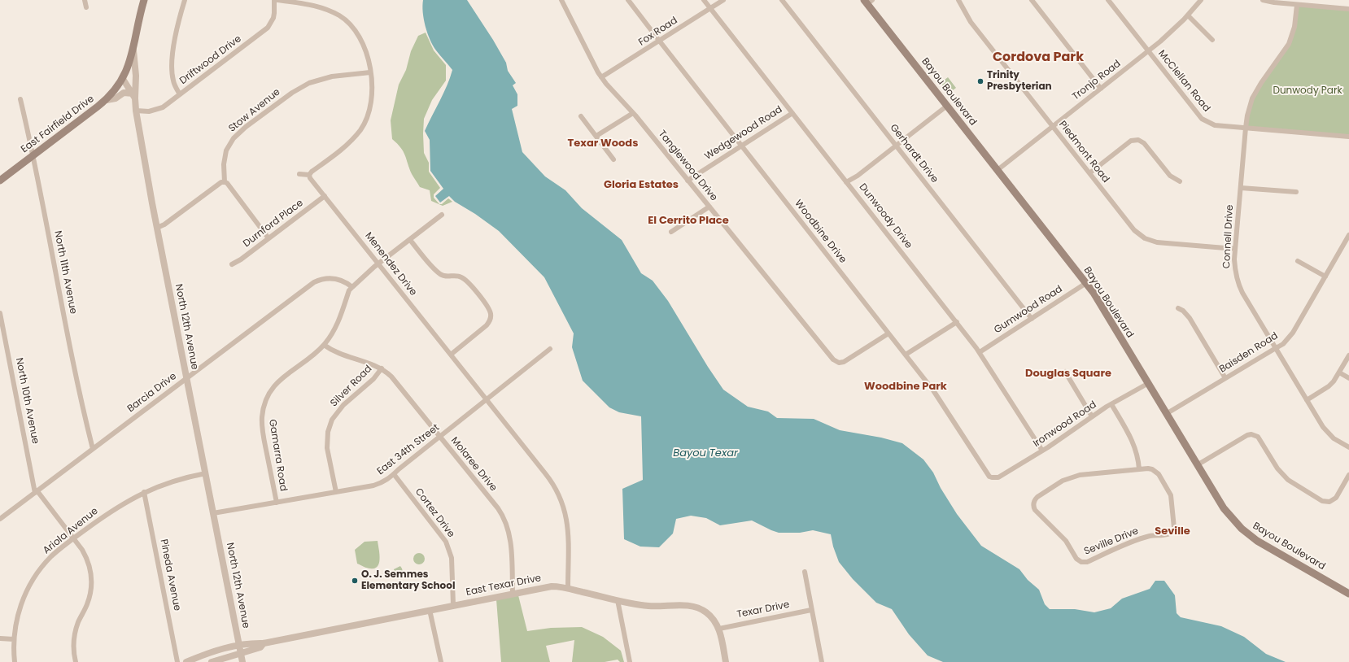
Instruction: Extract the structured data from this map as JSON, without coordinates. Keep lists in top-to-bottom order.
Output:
{
  "streets": {
    "main road": ["Bayou Boulevard", "East Fairfield Drive"],
    "street": [
      "Fox Road",
      "Driftwood Drive",
      "Tronjo Road",
      "McClellan Road",
      "Stow Avenue",
      "Wedgewood Road",
      "Piedmont Road",
      "Gerhardt Drive",
      "Tanglewood Drive",
      "Dunwoody Drive",
      "Durnford Place",
      "Woodbine Drive",
      "Connell Drive",
      "Menendez Drive",
      "North 11th Avenue",
      "Gumwood Road",
      "North 12th Avenue",
      "Baisden Road",
      "Silver Road",
      "Barcia Drive",
      "North 10th Avenue",
      "Ironwood Road",
      "East 34th Street",
      "Gamarra Road",
      "Molaree Drive",
      "Cortez Drive",
      "Ariola Avenue",
      "Seville Drive",
      "Pineda Avenue",
      "East Texar Drive",
      "Texar Drive"
    ]
  },
  "crossings": [
    ["Fox Road", "Tanglewood Drive"],
    ["Fox Road", "Dunwoody Drive"],
    ["Fox Road", "Woodbine Drive"],
    ["Driftwood Drive", "North 12th Avenue"],
    ["Tronjo Road", "McClellan Road"],
    ["Tronjo Road", "Bayou Boulevard"],
    ["Tronjo Road", "Piedmont Road"],
    ["McClellan Road", "Connell Drive"],
    ["Bayou Boulevard", "Gumwood Road"],
    ["Bayou Boulevard", "Baisden Road"],
    ["Bayou Boulevard", "Ironwood Road"],
    ["East Fairfield Drive", "North 11th Avenue"],
    ["Wedgewood Road", "Tanglewood Drive"],
    ["Wedgewood Road", "Dunwoody Drive"],
    ["Wedgewood Road", "Woodbine Drive"],
    ["Piedmont Road", "Connell Drive"],
    ["Gerhardt Drive", "Gumwood Road"],
    ["Tanglewood Drive", "Woodbine Drive"],
    ["Dunwoody Drive", "Gumwood Road"],
    ["Dunwoody Drive", "Ironwood Road"],
    ["Durnford Place", "Menendez Drive"],
    ["Woodbine Drive", "Ironwood Road"],
    ["Connell Drive", "Baisden Road"],
    ["Menendez Drive", "East 34th Street"],
    ["Menendez Drive", "Gamarra Road"],
    ["Menendez Drive", "East Texar Drive"],
    ["North 11th Avenue", "Barcia Drive"],
    ["North 12th Avenue", "Barcia Drive"],
    ["North 12th Avenue", "East 34th Street"],
    ["North 12th Avenue", "Ariola Avenue"],
    ["Silver Road", "East 34th Street"],
    ["Silver Road", "Molaree Drive"],
    ["Barcia Drive", "North 10th Avenue"],
    ["Barcia Drive", "Gamarra Road"],
    ["East 34th Street", "Gamarra Road"],
    ["East 34th Street", "Molaree Drive"],
    ["East 34th Street", "Cortez Drive"],
    ["Gamarra Road", "Molaree Drive"],
    ["Molaree Drive", "East Texar Drive"],
    ["Cortez Drive", "East Texar Drive"],
    ["Ariola Avenue", "Pineda Avenue"],
    ["East Texar Drive", "Texar Drive"]
  ],
  "districts": [
    "Cordova Park",
    "Texar Woods",
    "Gloria Estates",
    "El Cerrito Place",
    "Douglas Square",
    "Woodbine Park",
    "Seville"
  ],
  "water": ["Bayou Texar"],
  "parks": ["Dunwody Park"],
  "places": ["Trinity Presbyterian", "O. J. Semmes Elementary School"]
}
